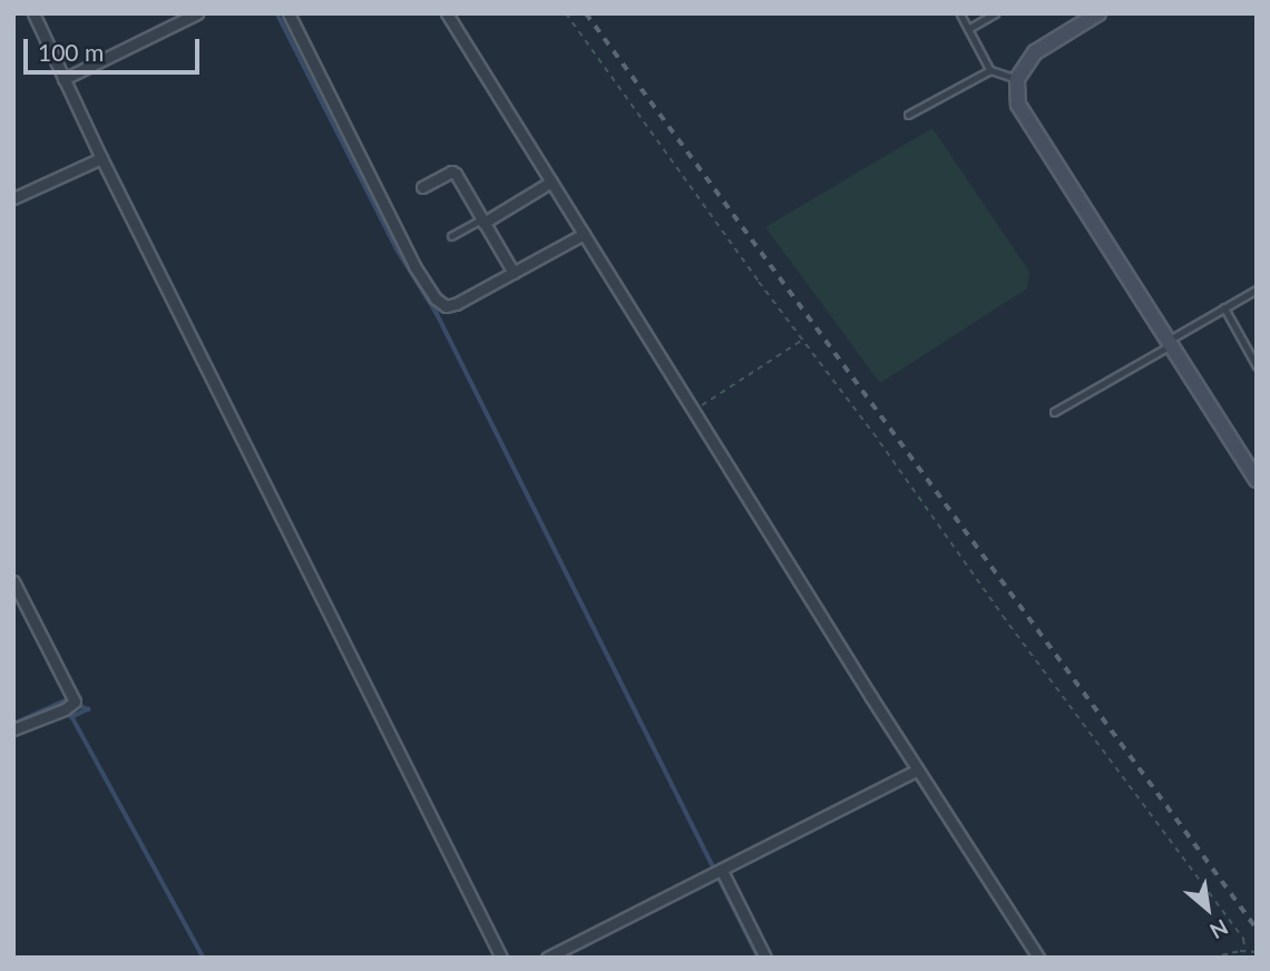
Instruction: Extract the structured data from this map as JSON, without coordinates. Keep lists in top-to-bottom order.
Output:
{
  "scale_bar": "100 m",
  "north": "bottom right"
}
